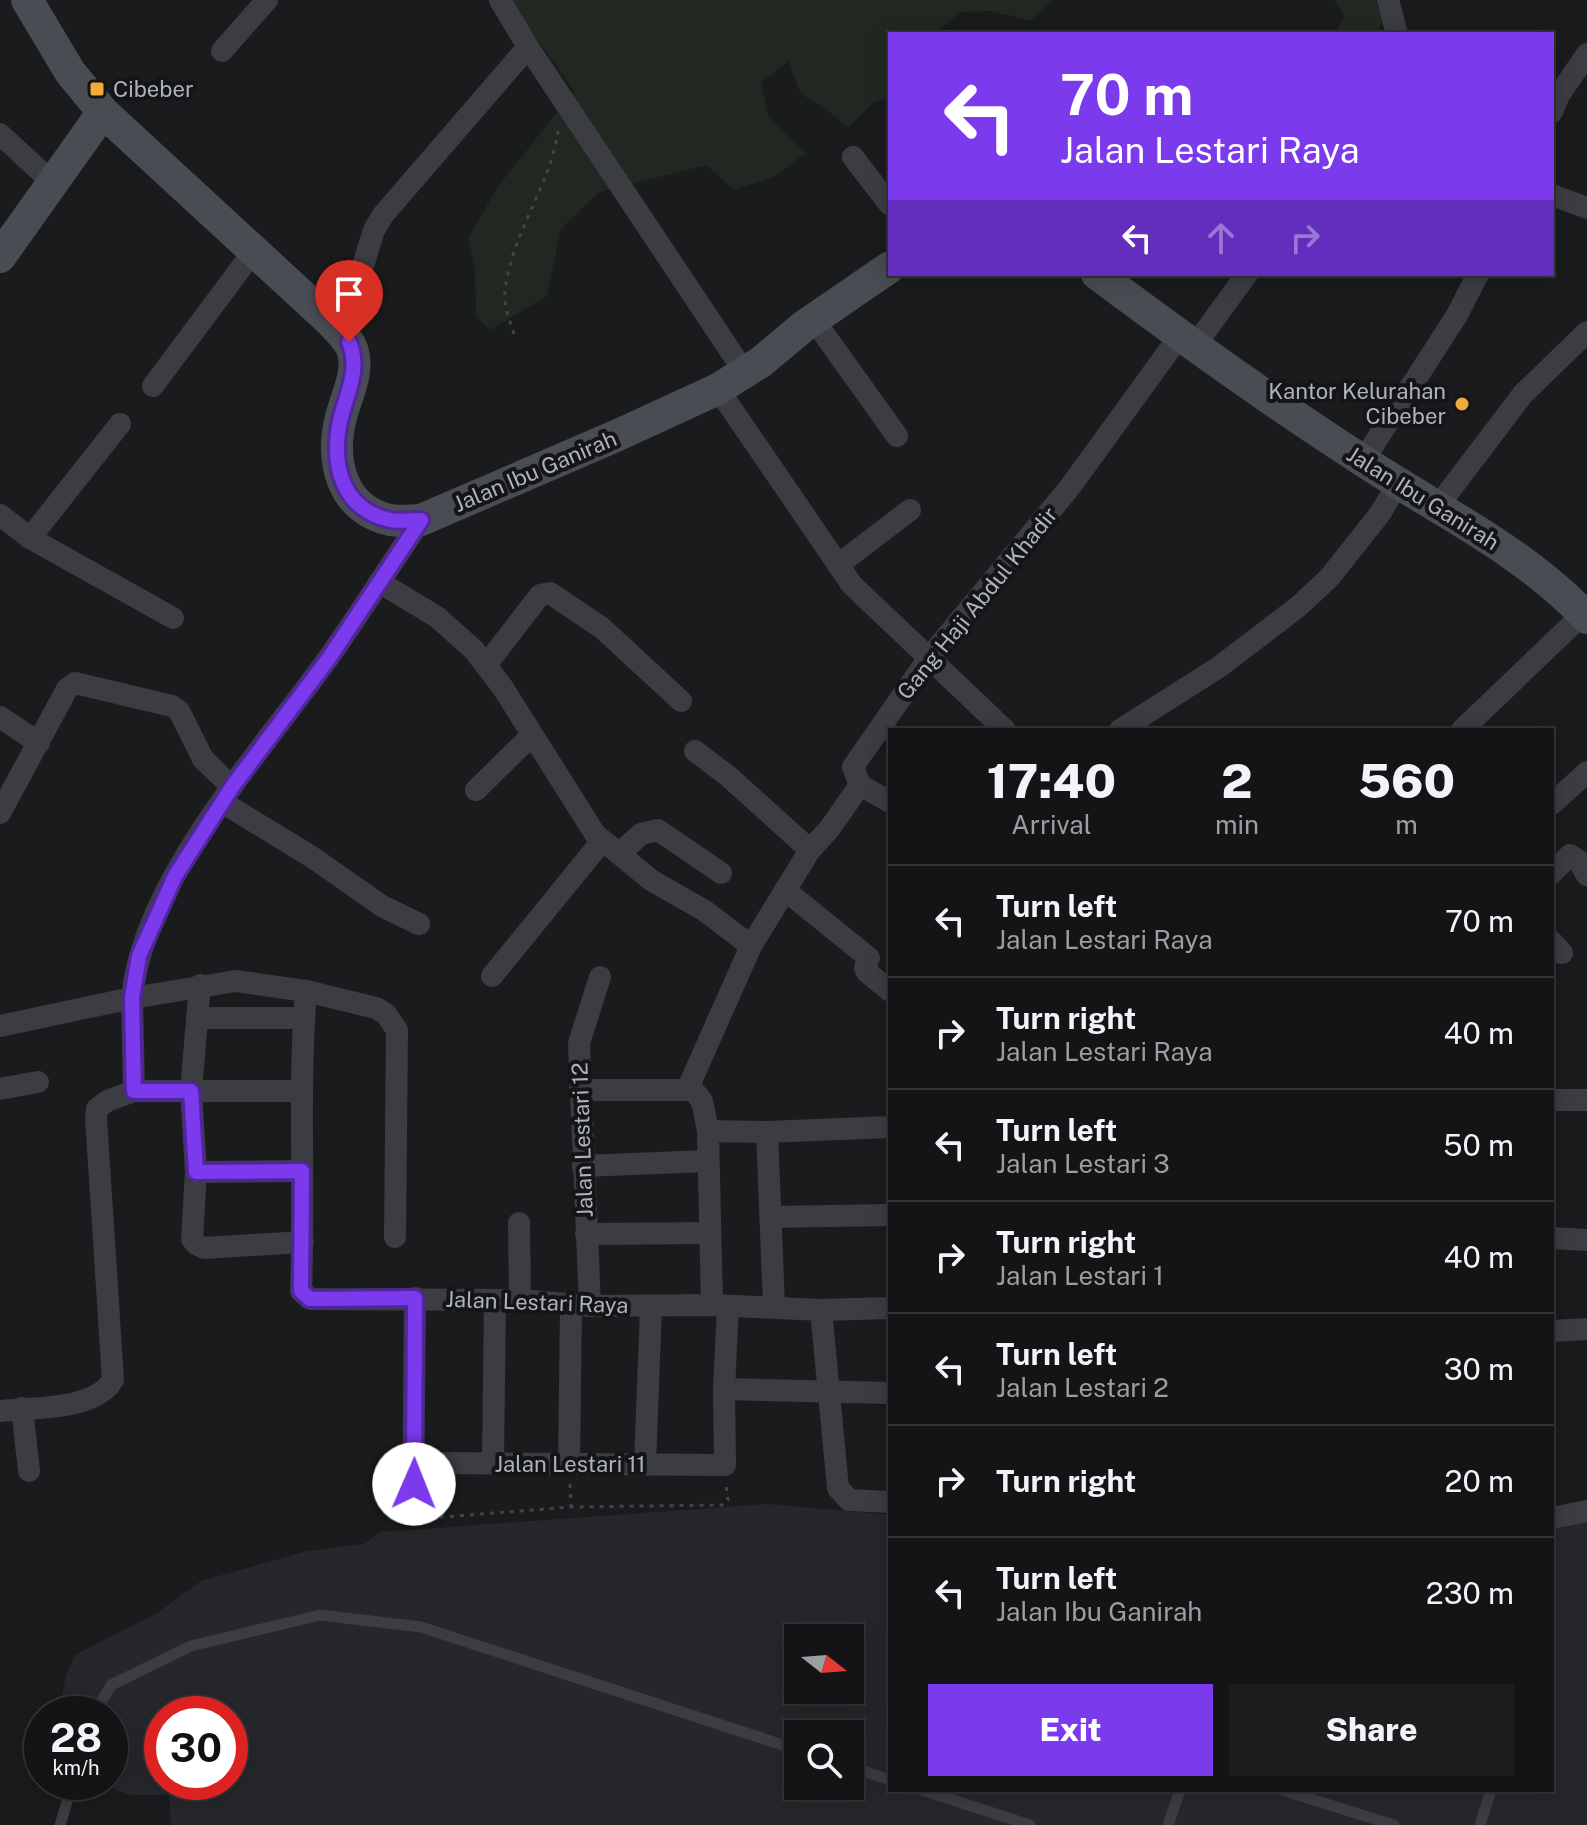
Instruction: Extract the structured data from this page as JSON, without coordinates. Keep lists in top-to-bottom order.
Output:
{
  "streets": {
    "main road": ["Jalan Ibu Ganirah"],
    "street": [
      "Gang Haji Abdul Khadir",
      "Jalan Lestari 12",
      "Jalan Lestari Raya",
      "Jalan Lestari 11"
    ]
  },
  "crossings": [
    ["Jalan Ibu Ganirah", "Gang Haji Abdul Khadir"],
    ["Jalan Lestari 12", "Jalan Lestari Raya"],
    ["Jalan Lestari 12", "Jalan Lestari 11"]
  ],
  "places": {
    "transit": ["Cibeber"],
    "other": ["Kantor Kelurahan Cibeber"]
  },
  "north": "right",
  "page": {
    "turn": ["70 m", "Jalan Lestari Raya"],
    "eta": [
      "17:40",
      "Arrival",
      "2",
      "min",
      "560",
      "m"
    ],
    "list": [
      {
        "name": "Turn left",
        "note": "Jalan Lestari Raya",
        "value": "70 m"
      },
      {
        "name": "Turn right",
        "note": "Jalan Lestari Raya",
        "value": "40 m"
      },
      {
        "name": "Turn left",
        "note": "Jalan Lestari 3",
        "value": "50 m"
      },
      {
        "name": "Turn right",
        "note": "Jalan Lestari 1",
        "value": "40 m"
      },
      {
        "name": "Turn left",
        "note": "Jalan Lestari 2",
        "value": "30 m"
      },
      {
        "name": "Turn right",
        "value": "20 m"
      },
      {
        "name": "Turn left",
        "note": "Jalan Ibu Ganirah",
        "value": "230 m"
      }
    ],
    "buttons": ["Exit", "Share"],
    "speed": "28 km/h",
    "limit": "30"
  }
}
